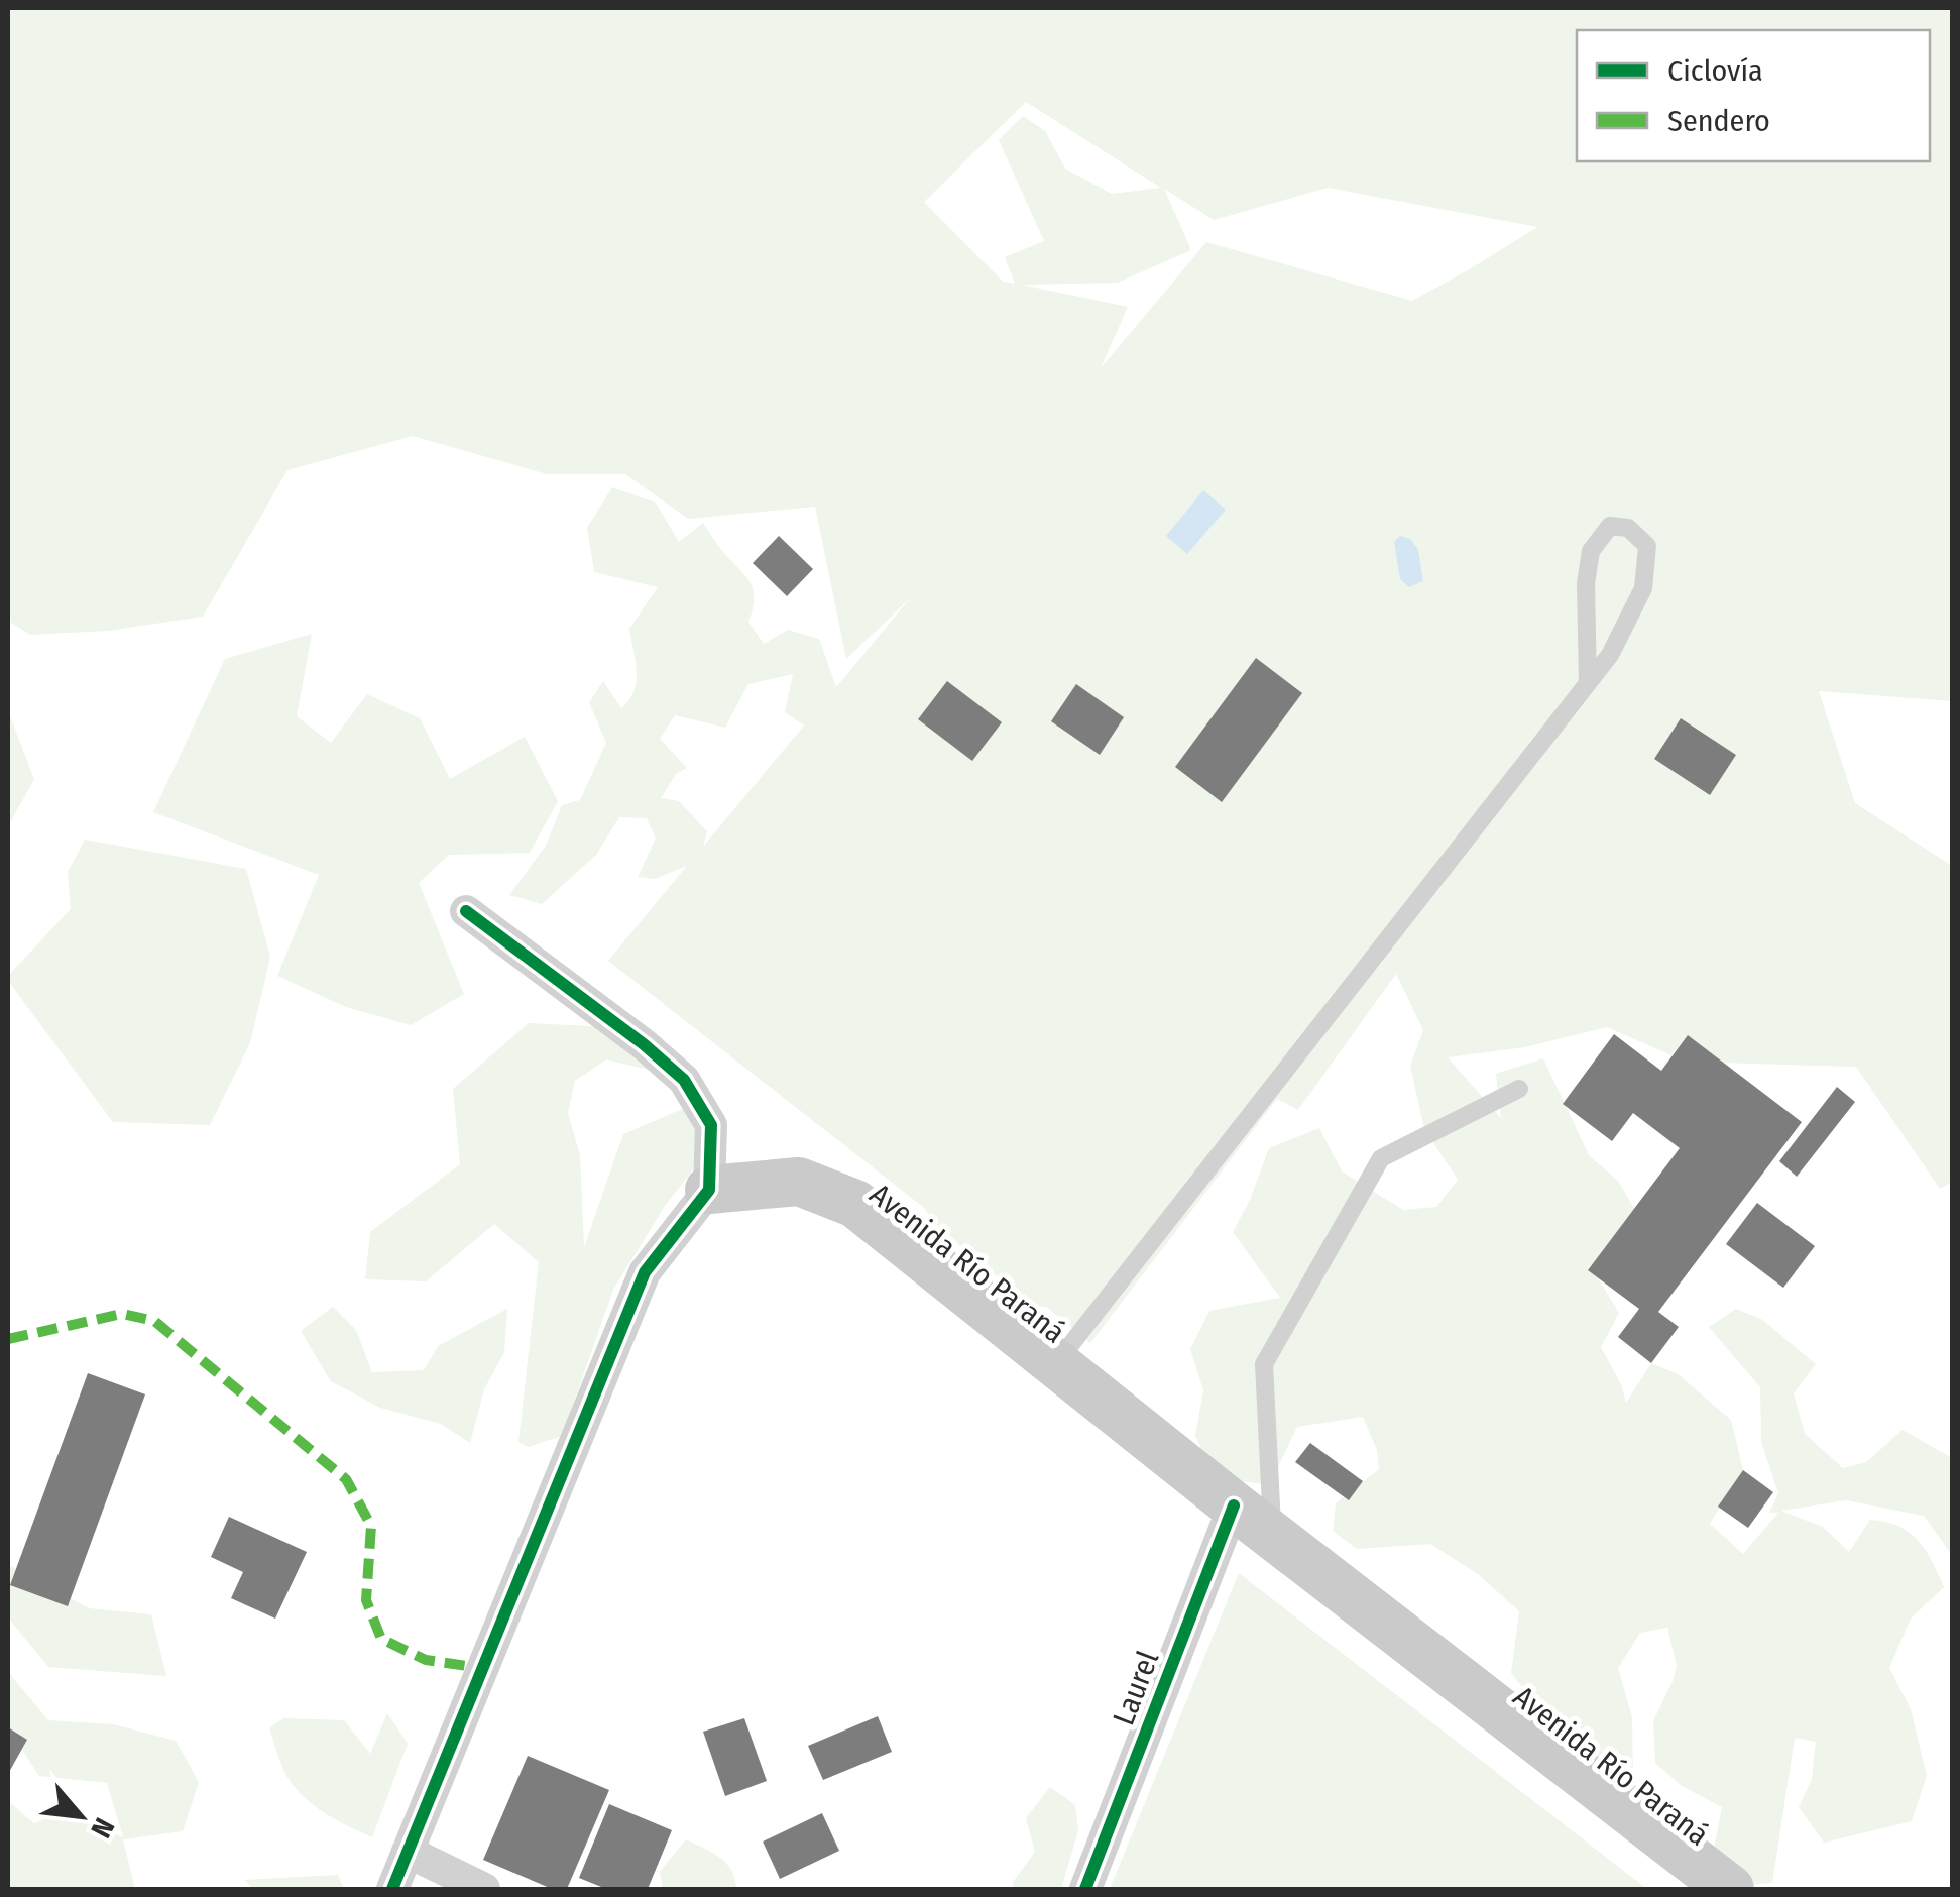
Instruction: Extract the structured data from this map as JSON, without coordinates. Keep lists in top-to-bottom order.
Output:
{
  "streets": {
    "main road": ["Avenida Río Paraná"],
    "street": ["Laurel"]
  },
  "crossings": [
    ["Avenida Río Paraná", "Laurel"]
  ],
  "legend": ["Ciclovía", "Sendero"],
  "north": "bottom right"
}
